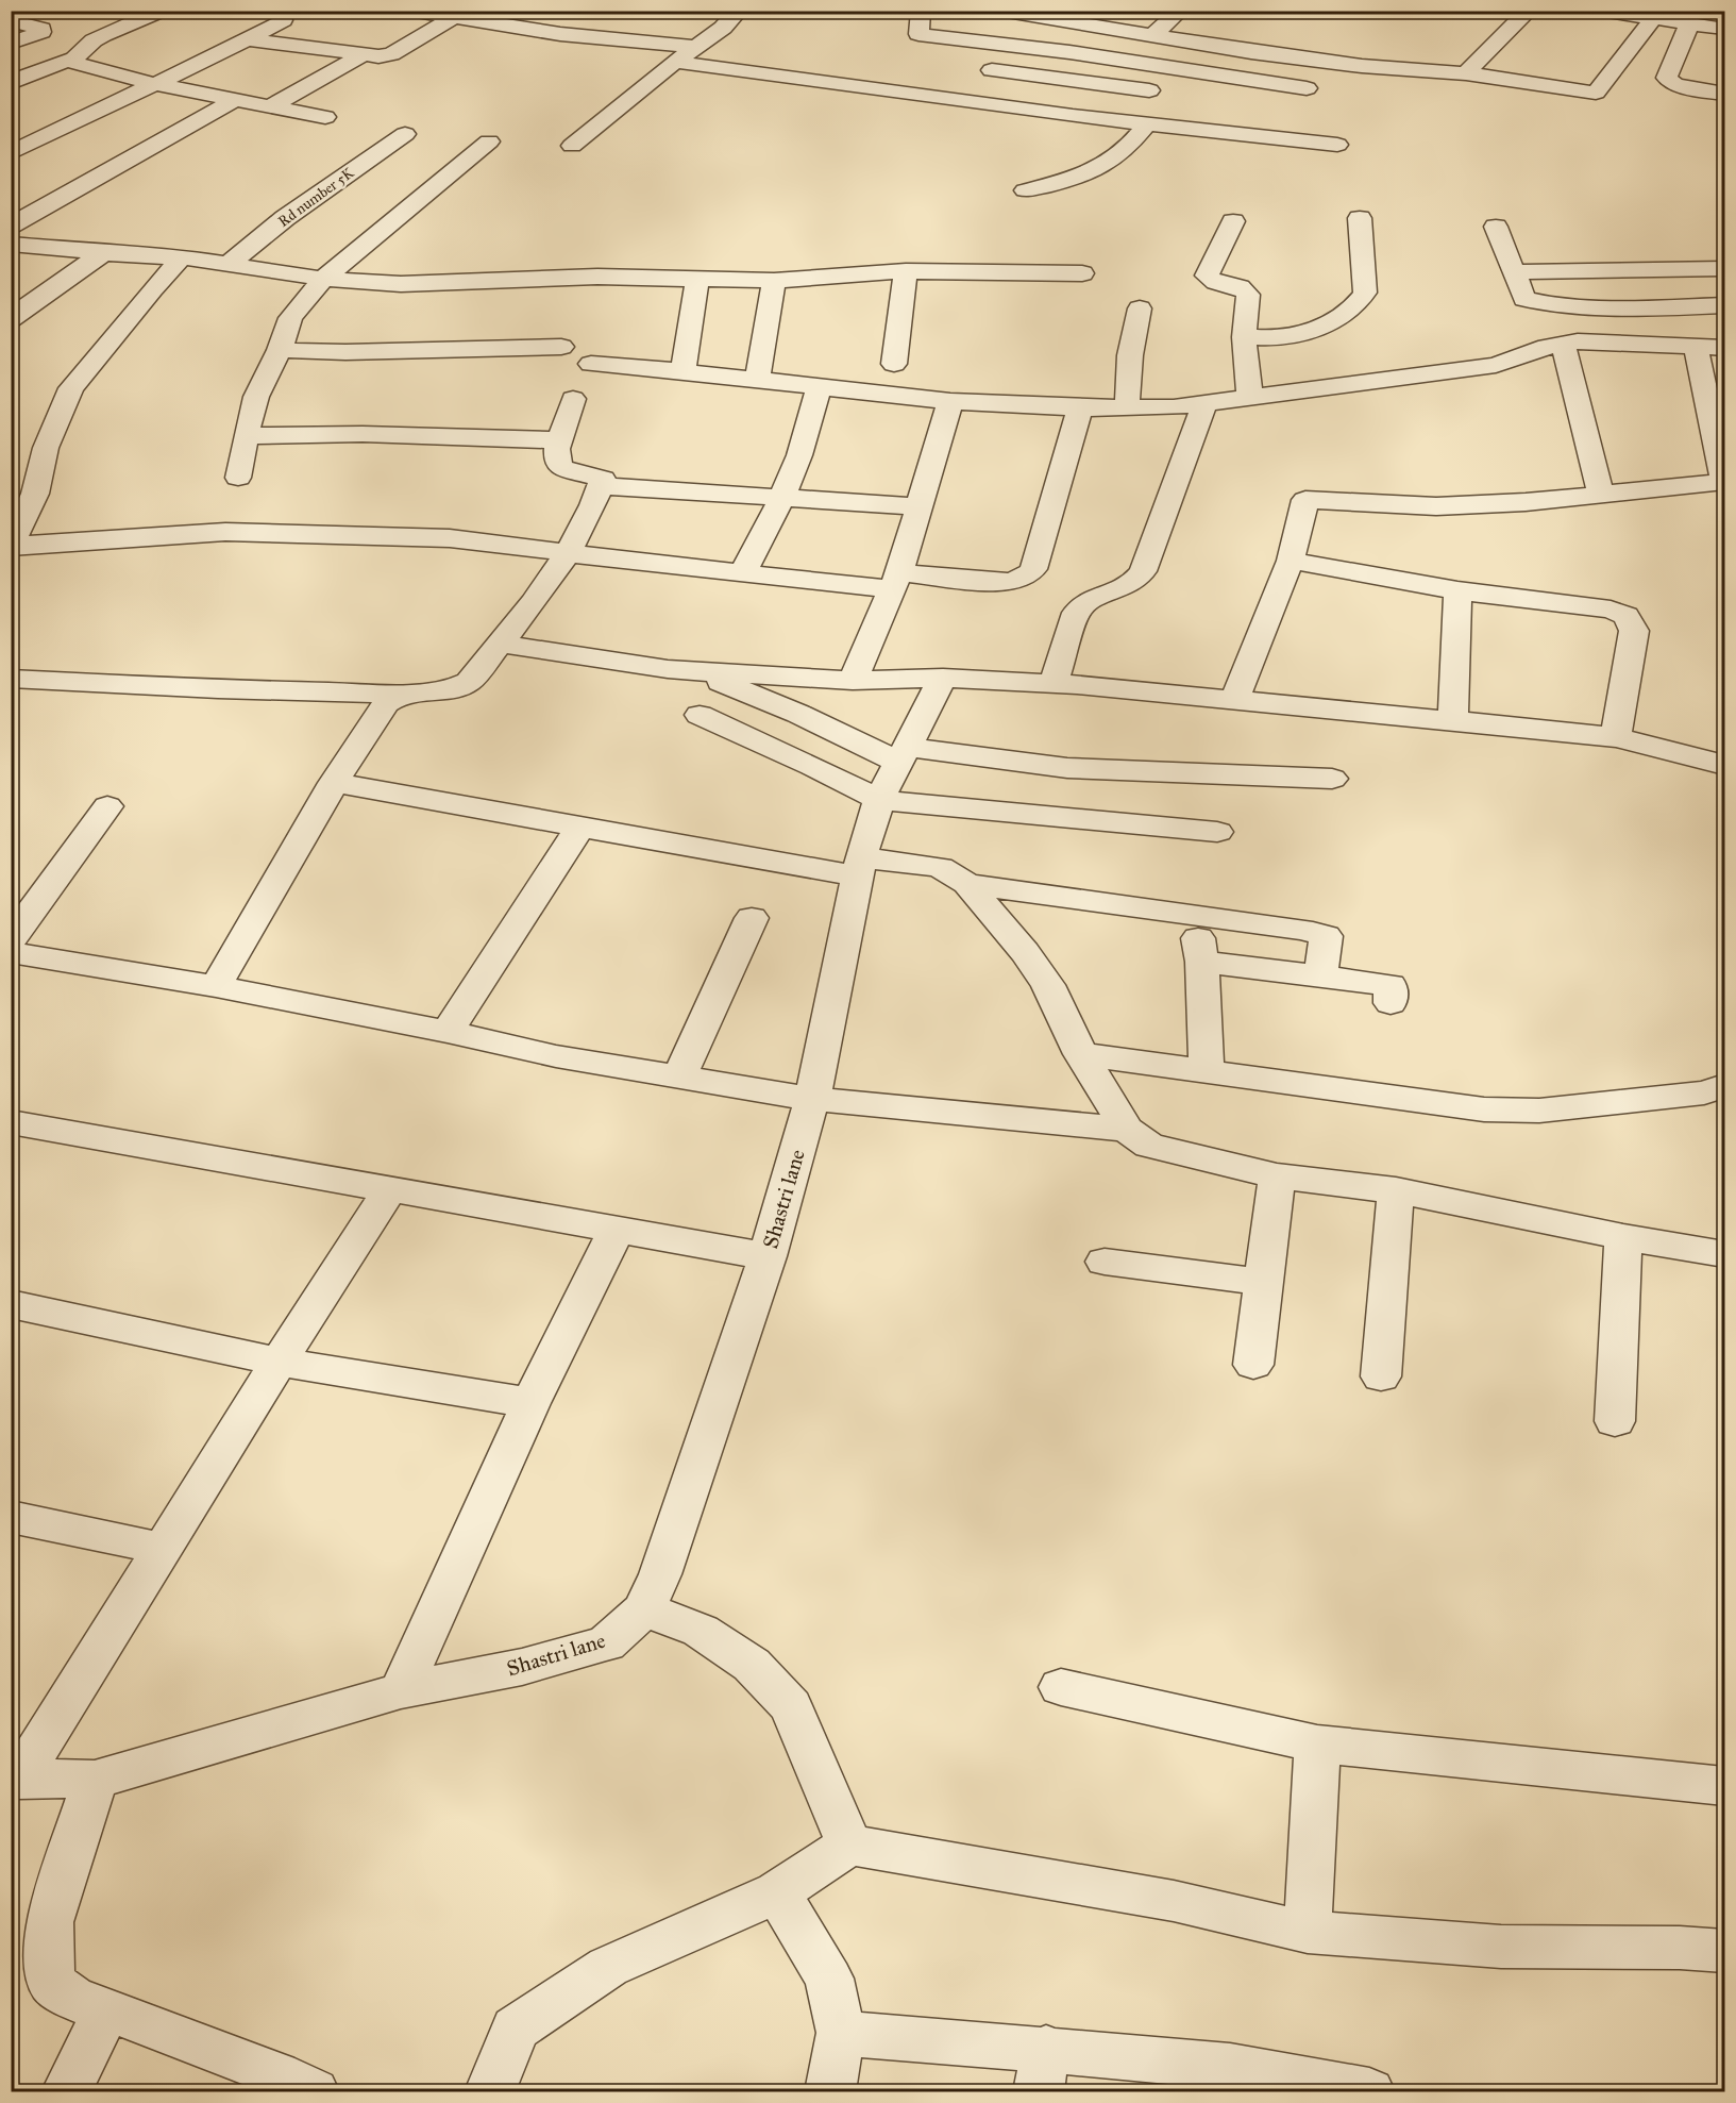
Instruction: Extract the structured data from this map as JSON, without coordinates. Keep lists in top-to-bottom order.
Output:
{
  "streets": {
    "street": ["Rd number 5K", "Shastri lane"]
  }
}
